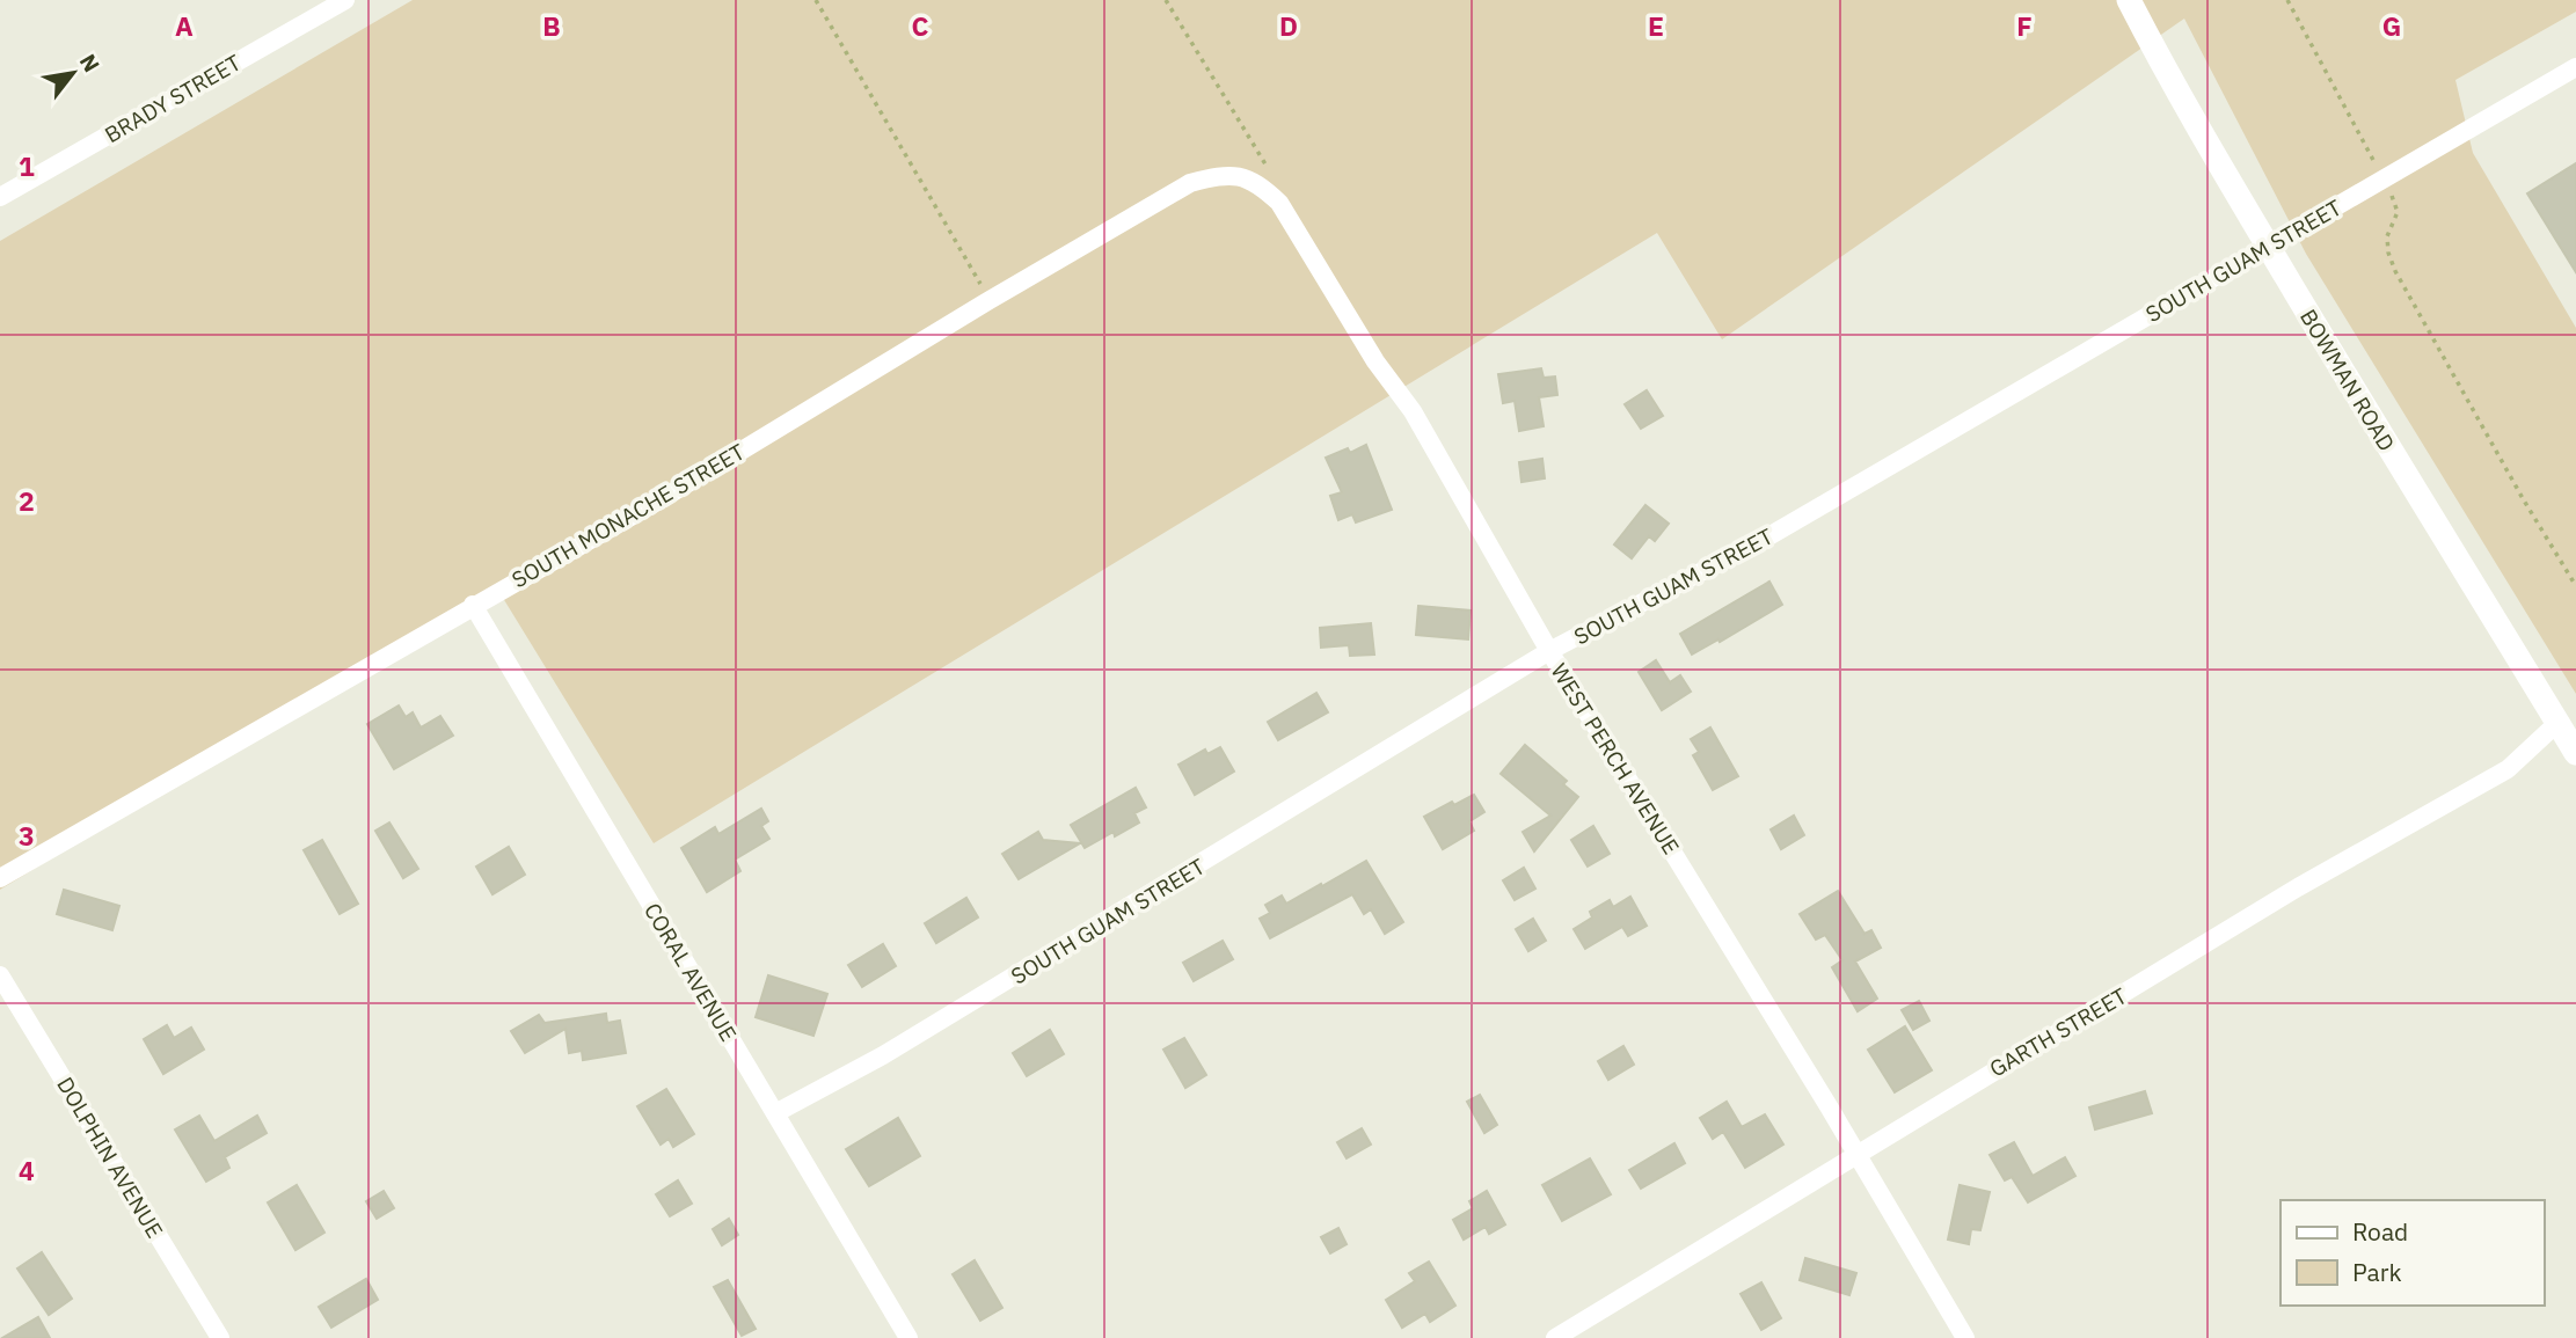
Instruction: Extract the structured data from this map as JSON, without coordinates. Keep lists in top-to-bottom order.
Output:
{
  "streets": {
    "main road": ["BOWMAN ROAD"],
    "street": [
      "BRADY STREET",
      "SOUTH GUAM STREET",
      "SOUTH MONACHE STREET",
      "WEST PERCH AVENUE",
      "CORAL AVENUE",
      "GARTH STREET",
      "DOLPHIN AVENUE"
    ]
  },
  "crossings": [
    ["SOUTH GUAM STREET", "BOWMAN ROAD"],
    ["SOUTH GUAM STREET", "WEST PERCH AVENUE"],
    ["SOUTH GUAM STREET", "CORAL AVENUE"],
    ["BOWMAN ROAD", "GARTH STREET"],
    ["SOUTH MONACHE STREET", "WEST PERCH AVENUE"],
    ["SOUTH MONACHE STREET", "CORAL AVENUE"],
    ["WEST PERCH AVENUE", "GARTH STREET"]
  ],
  "legend": ["Road", "Park"],
  "north": "top right",
  "grid": {
    "columns": [
      "A",
      "B",
      "C",
      "D",
      "E",
      "F",
      "G"
    ],
    "rows": [
      "1",
      "2",
      "3",
      "4"
    ]
  }
}
